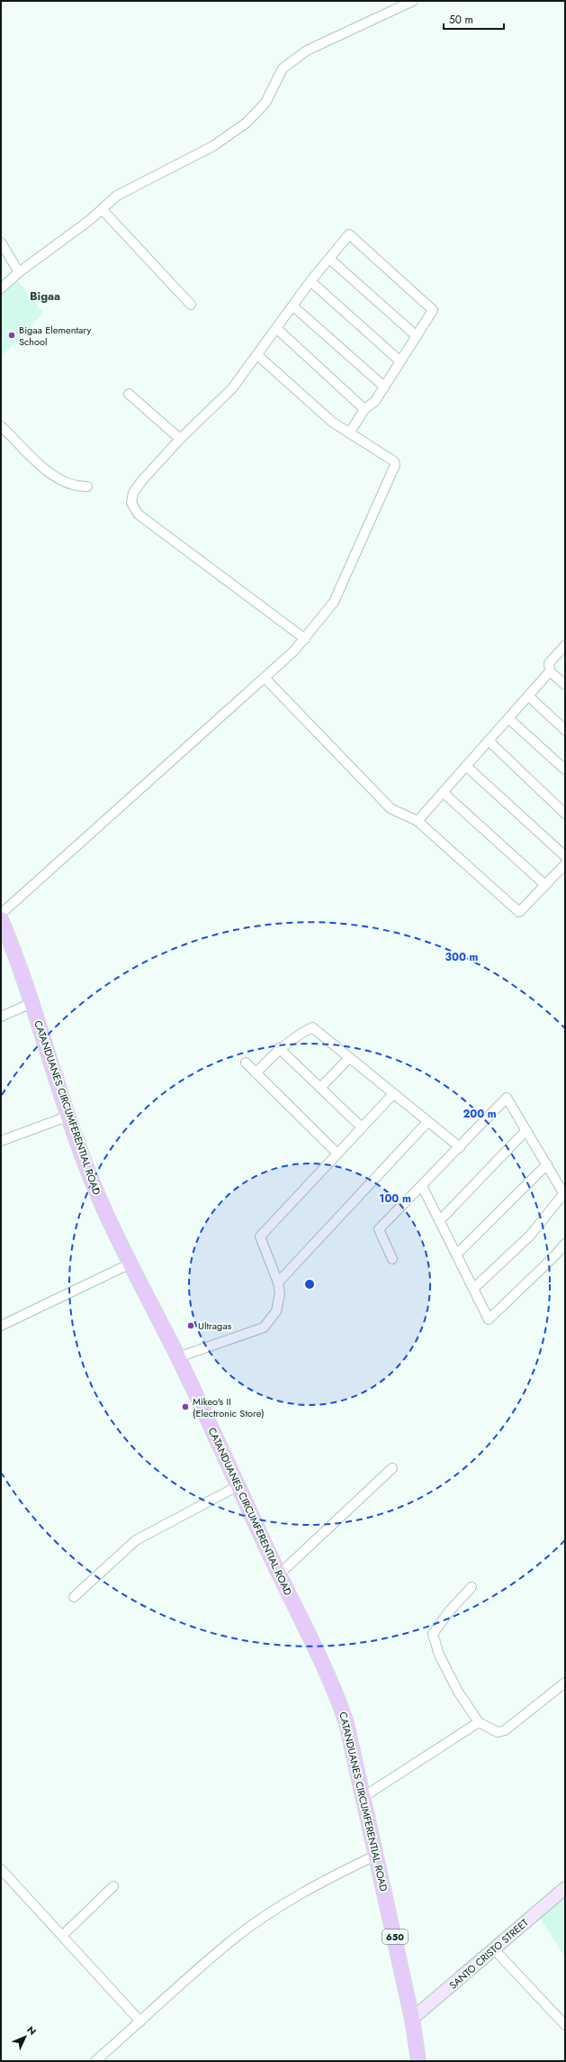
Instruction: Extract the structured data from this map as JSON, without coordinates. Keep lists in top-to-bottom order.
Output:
{
  "streets": {
    "main road": ["CATANDUANES CIRCUMFERENTIAL ROAD", "650"],
    "street": ["SANTO CRISTO STREET"]
  },
  "crossings": [
    ["CATANDUANES CIRCUMFERENTIAL ROAD", "SANTO CRISTO STREET"]
  ],
  "districts": ["Bigaa"],
  "places": ["Bigaa Elementary School", "Ultragas", "Mikeo's II (Electronic Store)"],
  "scale_bar": "50 m",
  "north": "top right",
  "rings": ["300 m", "200 m", "100 m"]
}
